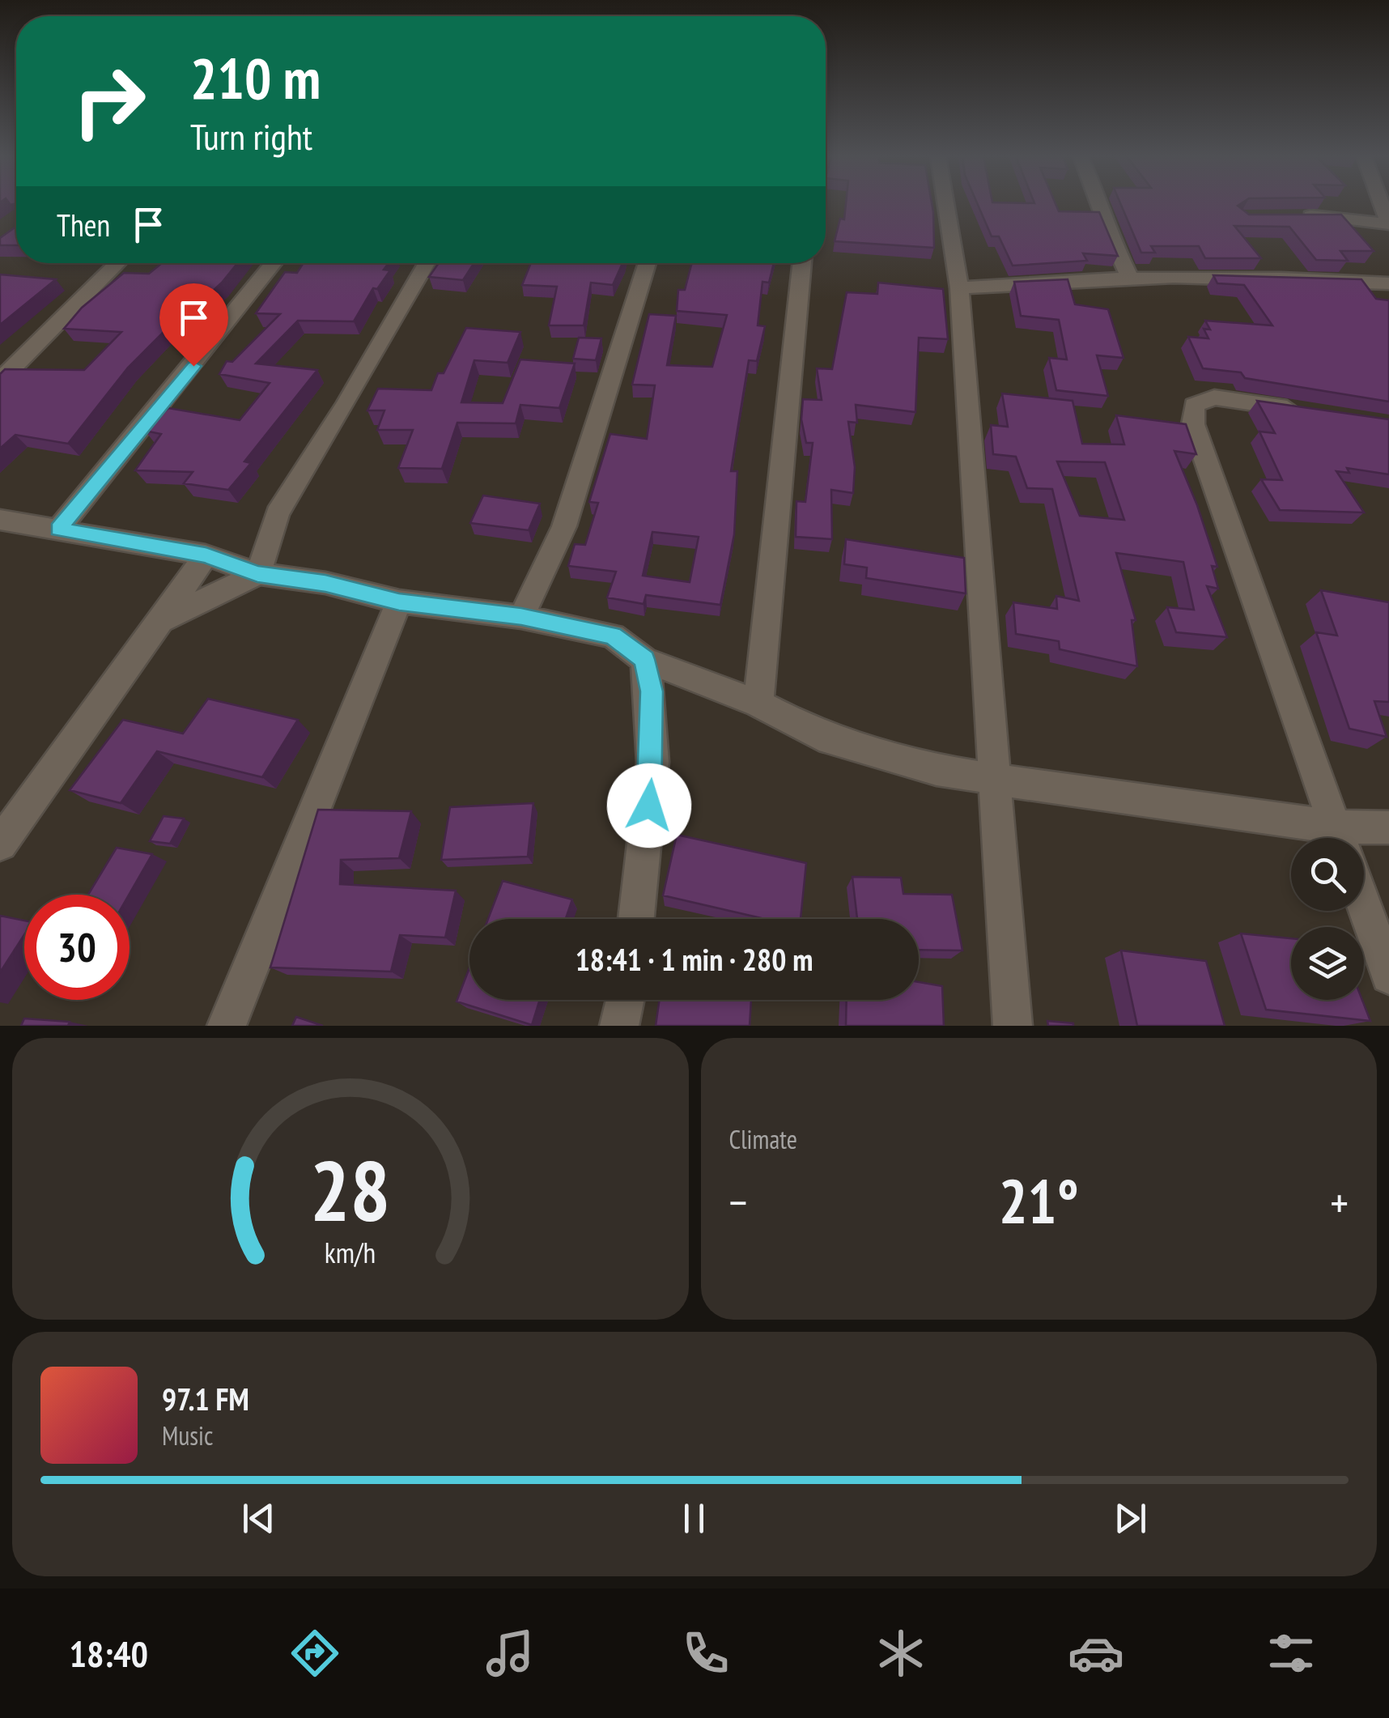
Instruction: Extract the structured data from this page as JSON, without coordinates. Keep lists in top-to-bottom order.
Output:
{
  "page": {
    "turn": ["210 m", "Turn right"],
    "then": "Then",
    "limit": "30",
    "trip": "18:41 · 1 min · 280 m",
    "tile": "Climate",
    "heat": ["−", "21°", "+"],
    "song": ["97.1 FM", "Music"],
    "tabs": "18:40",
    "gauge": ["28", "km/h"]
  }
}
